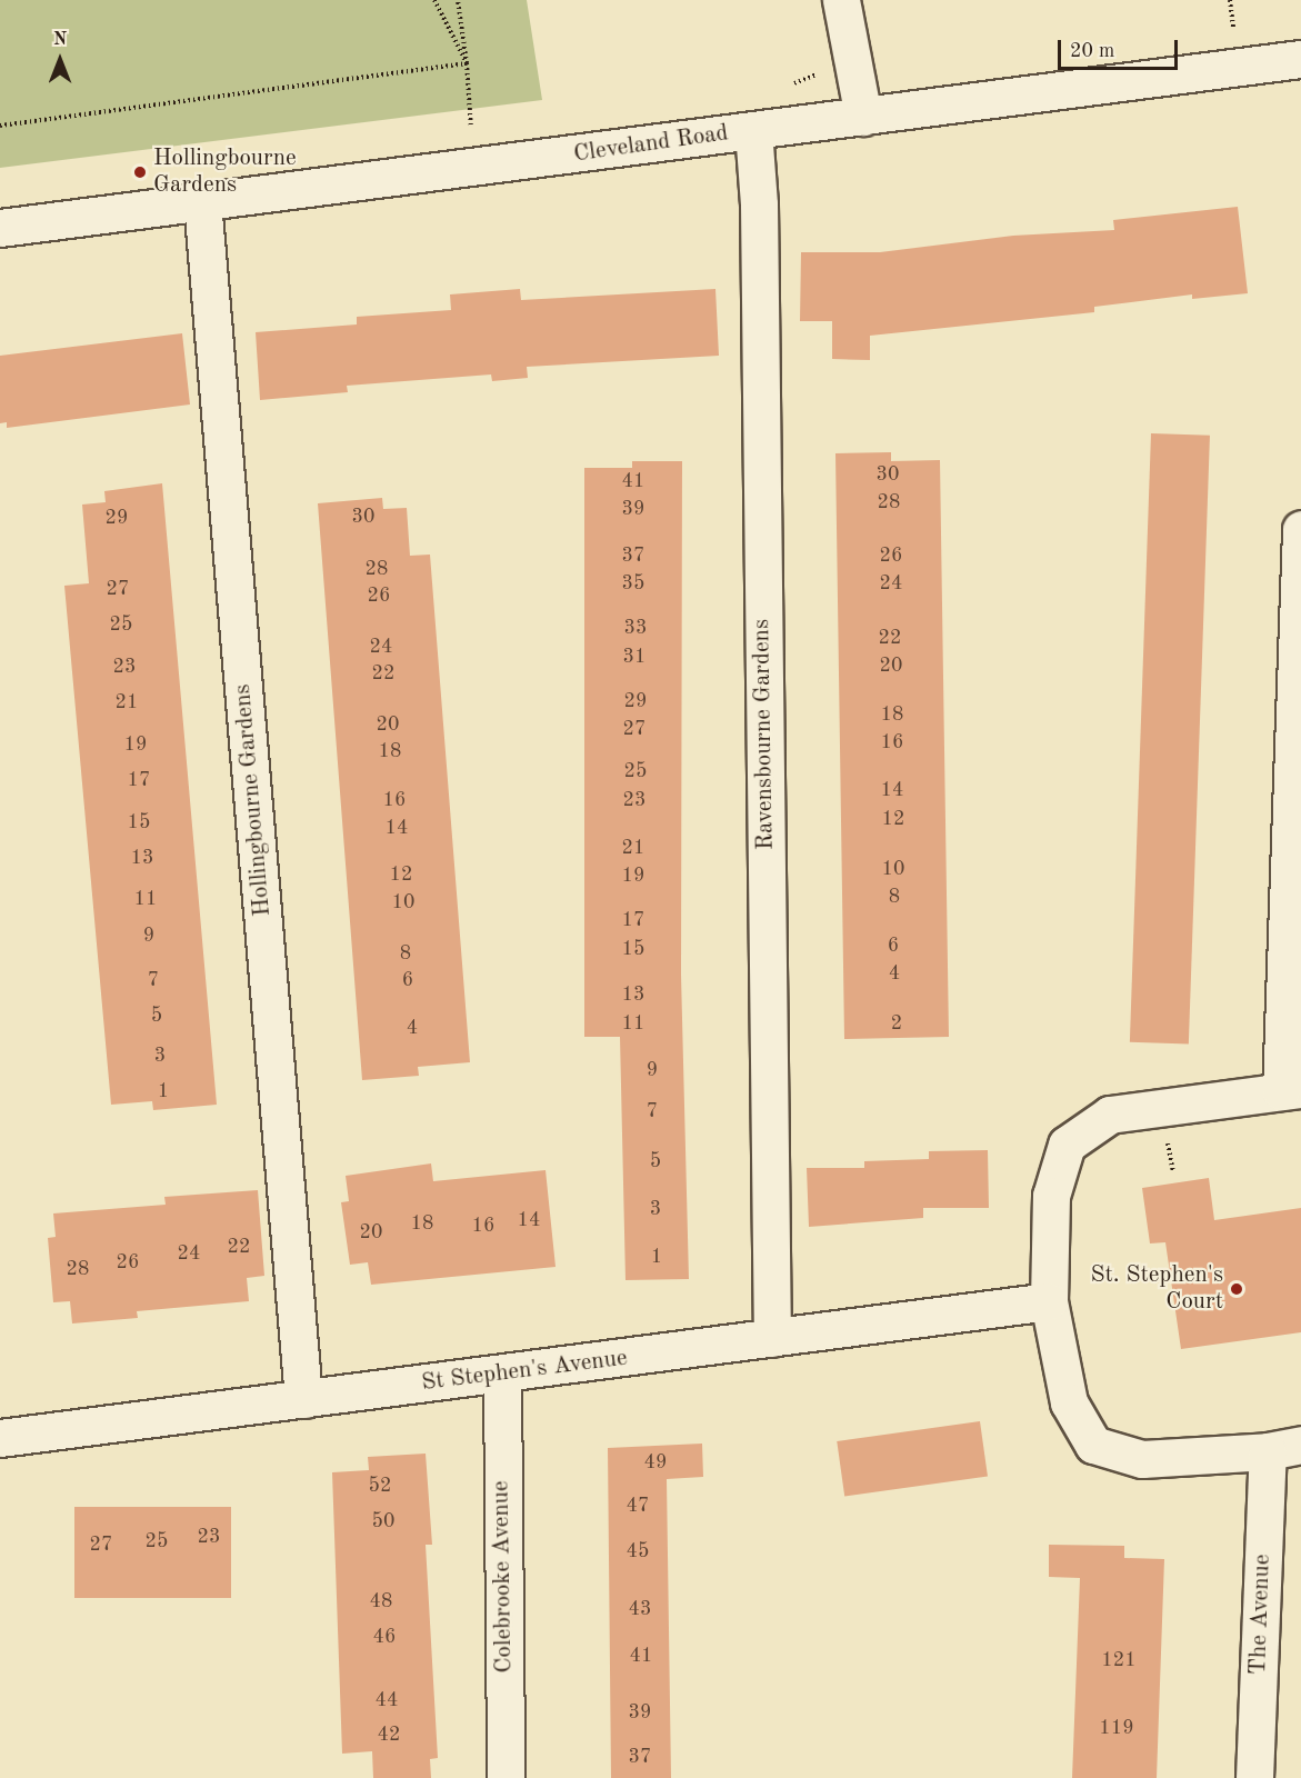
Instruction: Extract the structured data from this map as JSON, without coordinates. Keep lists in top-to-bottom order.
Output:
{
  "streets": {
    "street": [
      "Cleveland Road",
      "Ravensbourne Gardens",
      "Hollingbourne Gardens",
      "St Stephen's Avenue",
      "Colebrooke Avenue",
      "The Avenue"
    ]
  },
  "crossings": [
    ["Cleveland Road", "Ravensbourne Gardens"],
    ["Cleveland Road", "Hollingbourne Gardens"],
    ["Ravensbourne Gardens", "St Stephen's Avenue"],
    ["Hollingbourne Gardens", "St Stephen's Avenue"],
    ["St Stephen's Avenue", "Colebrooke Avenue"]
  ],
  "places": ["Hollingbourne Gardens", "St. Stephen's Court"],
  "house_numbers": [
    "30",
    "41",
    "28",
    "39",
    "30",
    "29",
    "37",
    "26",
    "28",
    "35",
    "24",
    "27",
    "26",
    "25",
    "33",
    "22",
    "24",
    "31",
    "20",
    "23",
    "22",
    "29",
    "21",
    "18",
    "20",
    "27",
    "16",
    "19",
    "18",
    "25",
    "17",
    "14",
    "16",
    "23",
    "12",
    "15",
    "14",
    "21",
    "13",
    "10",
    "12",
    "19",
    "8",
    "11",
    "10",
    "17",
    "9",
    "6",
    "15",
    "8",
    "4",
    "7",
    "6",
    "13",
    "5",
    "11",
    "2",
    "4",
    "3",
    "9",
    "1",
    "7",
    "5",
    "3",
    "14",
    "18",
    "16",
    "20",
    "22",
    "24",
    "1",
    "26",
    "28",
    "49",
    "52",
    "47",
    "50",
    "23",
    "25",
    "27",
    "45",
    "48",
    "43",
    "46",
    "41",
    "121",
    "44",
    "39",
    "119",
    "42",
    "37"
  ],
  "scale_bar": "20 m",
  "north": "top"
}
